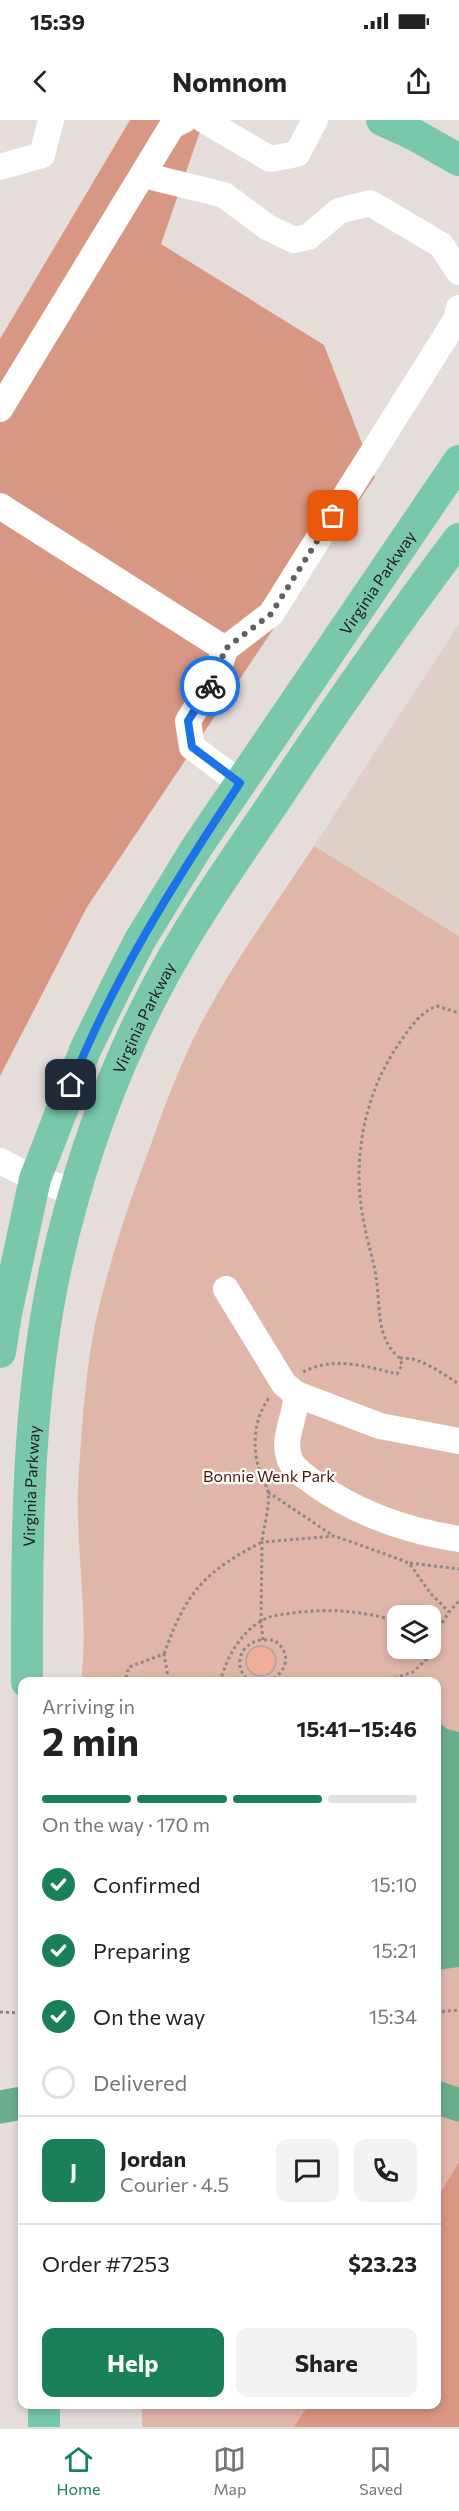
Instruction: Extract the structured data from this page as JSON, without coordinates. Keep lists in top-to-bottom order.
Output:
{
  "streets": {
    "main road": ["Virginia Parkway"]
  },
  "parks": ["Bonnie Wenk Park"],
  "page": {
    "status": "15:39",
    "header": "Nomnom",
    "heading": ["2 min", "Arriving in", "15:41–15:46"],
    "panel": [
      "Jordan",
      "Courier · 4.5",
      "Order #7253",
      "$23.23"
    ],
    "bar": "On the way · 170 m",
    "list": [
      ["Confirmed", "15:10"],
      ["Preparing", "15:21"],
      ["On the way", "15:34"],
      "Delivered"
    ],
    "round": "J",
    "buttons": ["Help", "Share"],
    "tabs": ["Home", "Map", "Saved"]
  }
}
